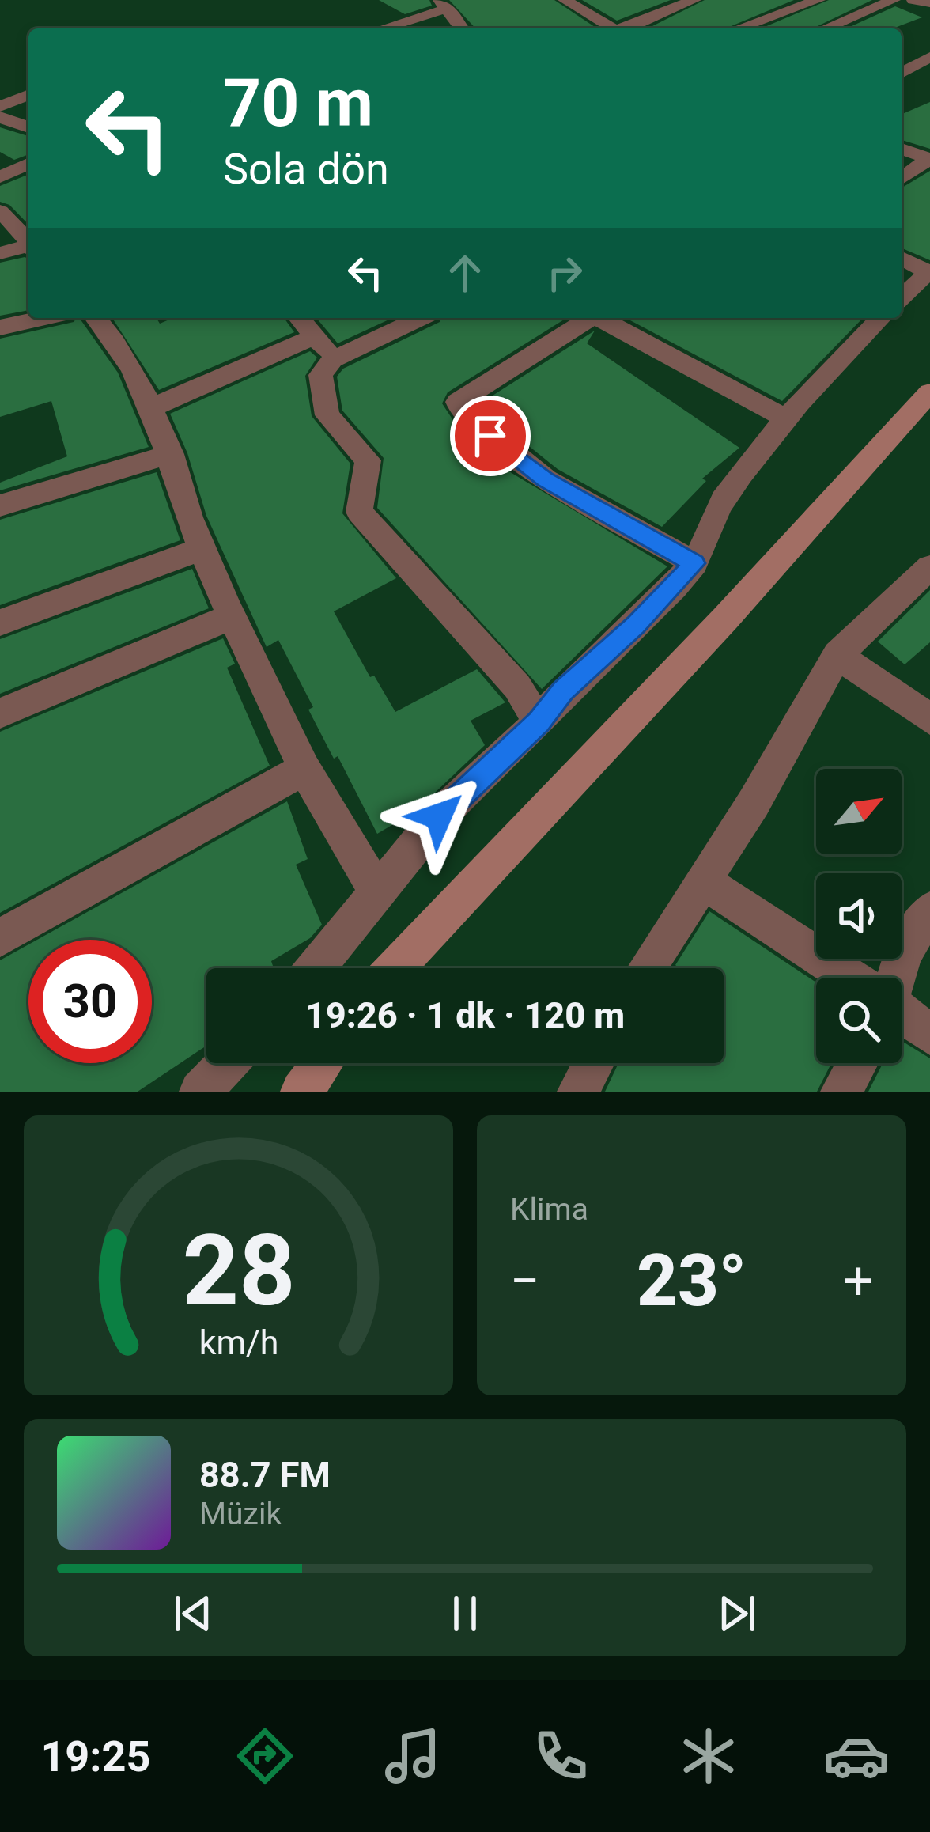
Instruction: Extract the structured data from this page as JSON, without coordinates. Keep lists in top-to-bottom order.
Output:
{
  "north": "top right",
  "page": {
    "turn": ["70 m", "Sola dön"],
    "limit": "30",
    "trip": "19:26 · 1 dk · 120 m",
    "tile": "Klima",
    "heat": ["−", "23°", "+"],
    "song": ["88.7 FM", "Müzik"],
    "tabs": "19:25",
    "gauge": ["28", "km/h"]
  }
}
